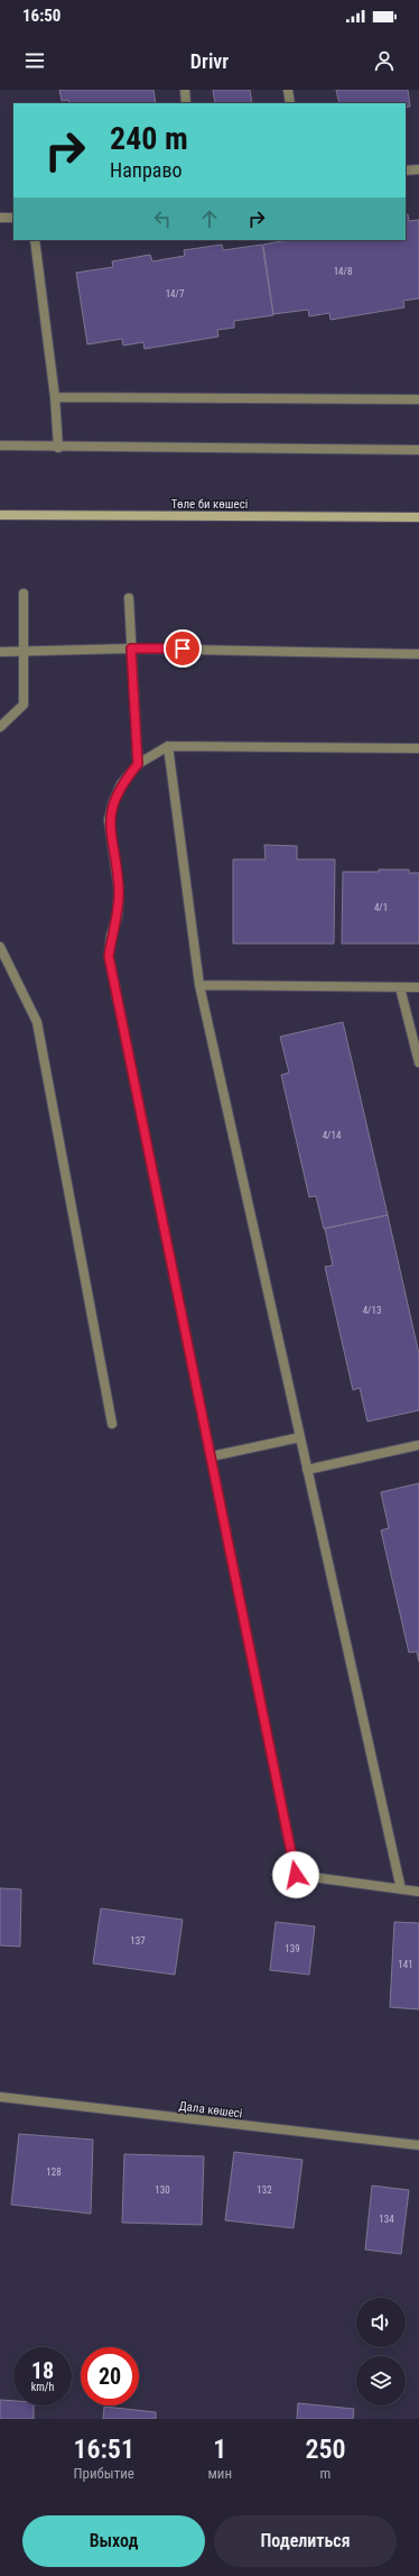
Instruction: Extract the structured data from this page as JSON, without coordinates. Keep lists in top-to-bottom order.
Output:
{
  "streets": {
    "main road": ["Төле би көшесі"],
    "street": ["Дала көшесі"]
  },
  "house_numbers": [
    "14/8",
    "14/7",
    "4/1",
    "4/14",
    "4/13",
    "137",
    "139",
    "141",
    "128",
    "130",
    "132",
    "134"
  ],
  "page": {
    "status": "16:50",
    "header": "Drivr",
    "turn": ["240 m", "Направо"],
    "speed": "18 km/h",
    "limit": "20",
    "eta": [
      "16:51",
      "Прибытие",
      "1",
      "мин",
      "250",
      "m"
    ],
    "buttons": ["Выход", "Поделиться"]
  }
}
